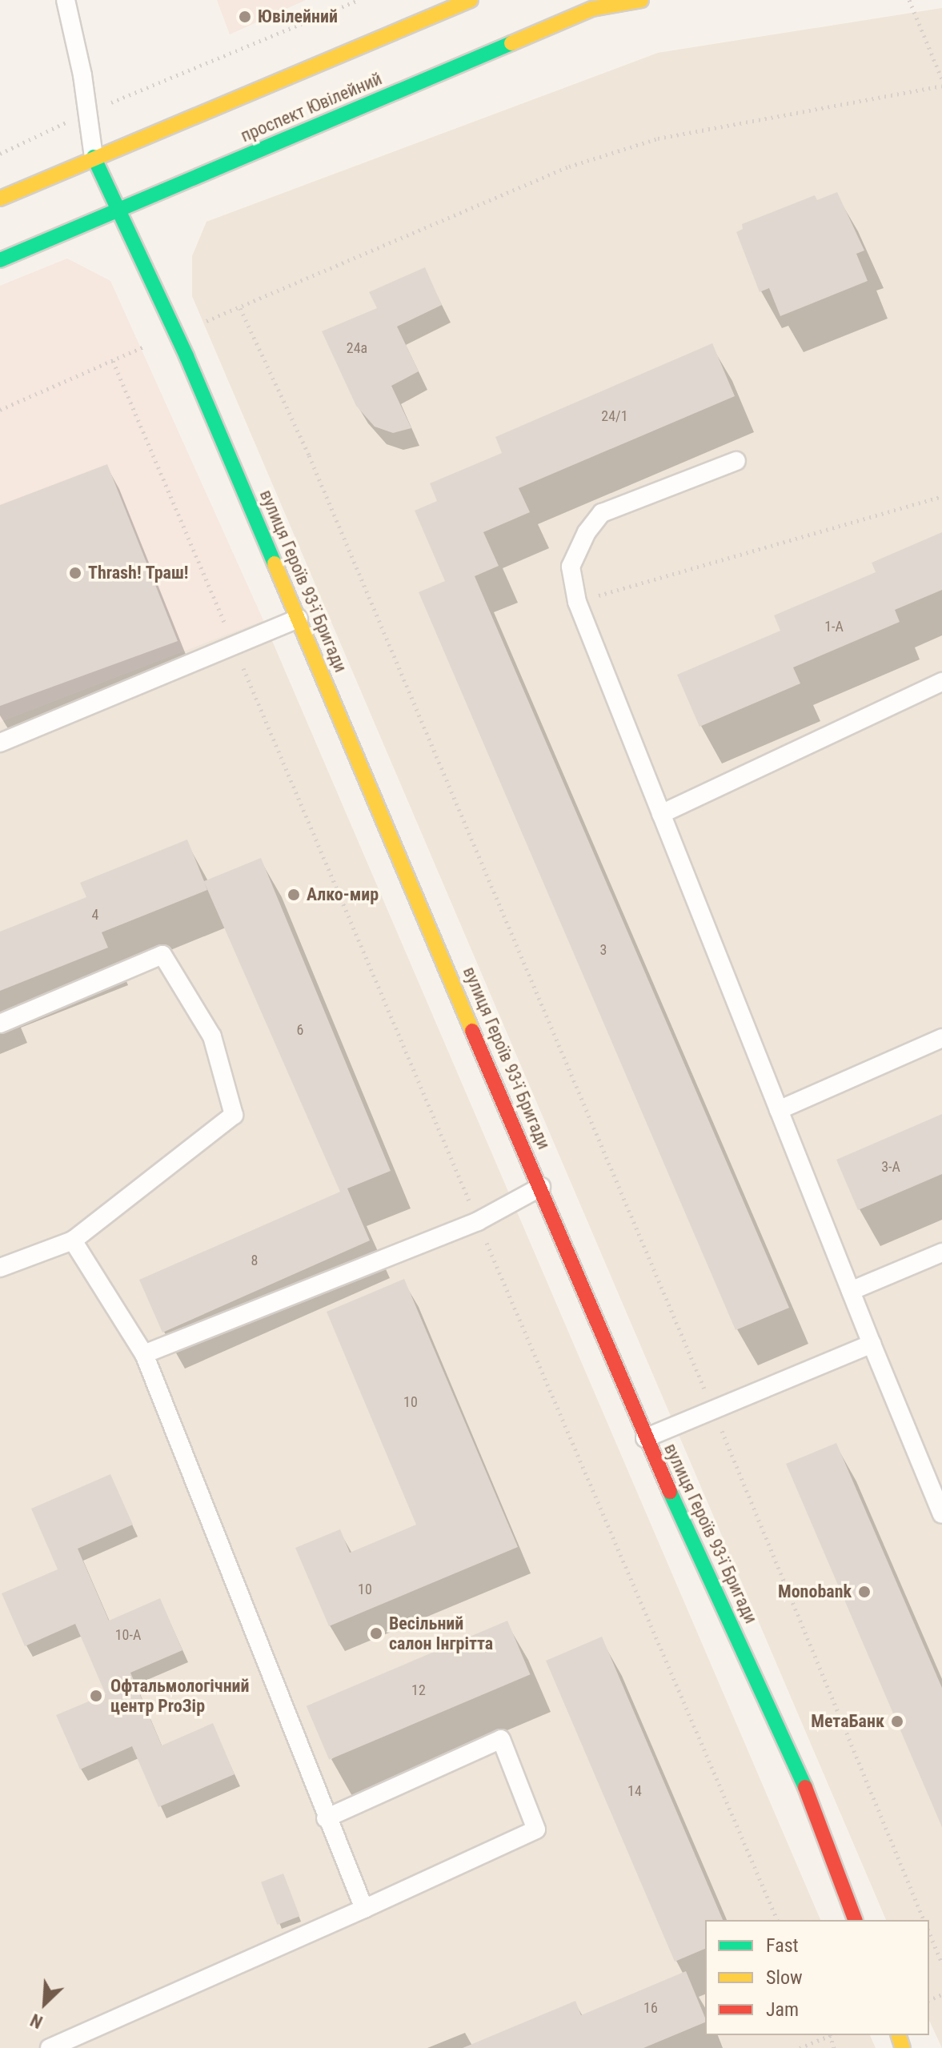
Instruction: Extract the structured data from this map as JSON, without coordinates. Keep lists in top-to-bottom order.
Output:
{
  "streets": {
    "street": ["проспект Ювілейний", "вулиця Героїв 93-ї Бригади"]
  },
  "crossings": [
    ["проспект Ювілейний", "вулиця Героїв 93-ї Бригади"]
  ],
  "places": [
    "Ювілейний",
    "Thrash! Траш!",
    "Алко-мир",
    "Monobank",
    "Весільний салон Інгрітта",
    "Офтальмологічний центр ProЗір",
    "МетаБанк"
  ],
  "house_numbers": [
    "24а",
    "24/1",
    "1-А",
    "4",
    "3",
    "6",
    "3-А",
    "8",
    "10",
    "10",
    "10-А",
    "12",
    "14",
    "16"
  ],
  "legend": ["Fast", "Slow", "Jam"],
  "north": "bottom left"
}
